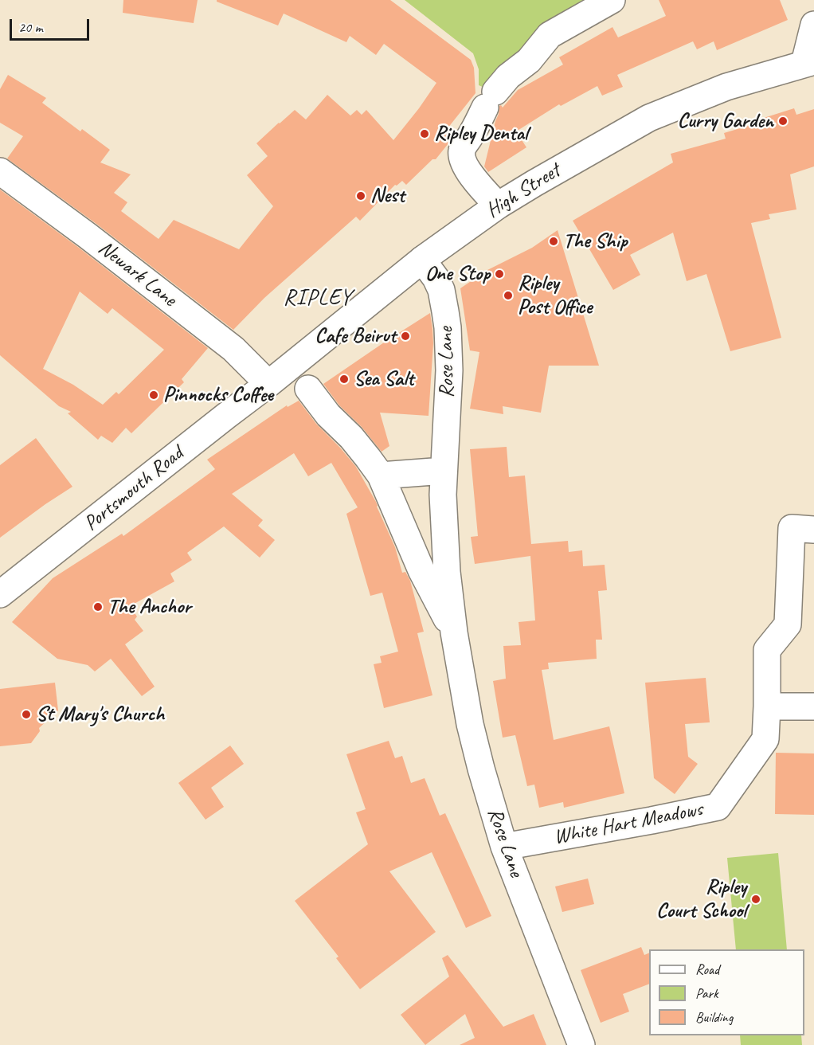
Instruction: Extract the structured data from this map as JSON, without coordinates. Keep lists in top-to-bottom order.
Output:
{
  "streets": {
    "street": [
      "High Street",
      "Newark Lane",
      "Rose Lane",
      "Portsmouth Road",
      "White Hart Meadows"
    ]
  },
  "crossings": [
    ["High Street", "Newark Lane"],
    ["High Street", "Rose Lane"],
    ["High Street", "Portsmouth Road"],
    ["Newark Lane", "Portsmouth Road"],
    ["Rose Lane", "White Hart Meadows"]
  ],
  "districts": ["RIPLEY"],
  "places": [
    "Curry Garden",
    "Ripley Dental",
    "Nest",
    "The Ship",
    "One Stop",
    "Ripley Post Office",
    "Cafe Beirut",
    "Sea Salt",
    "Pinnocks Coffee",
    "The Anchor",
    "St Mary's Church",
    "Ripley Court School"
  ],
  "legend": ["Road", "Park", "Building"],
  "scale_bar": "20 m"
}
